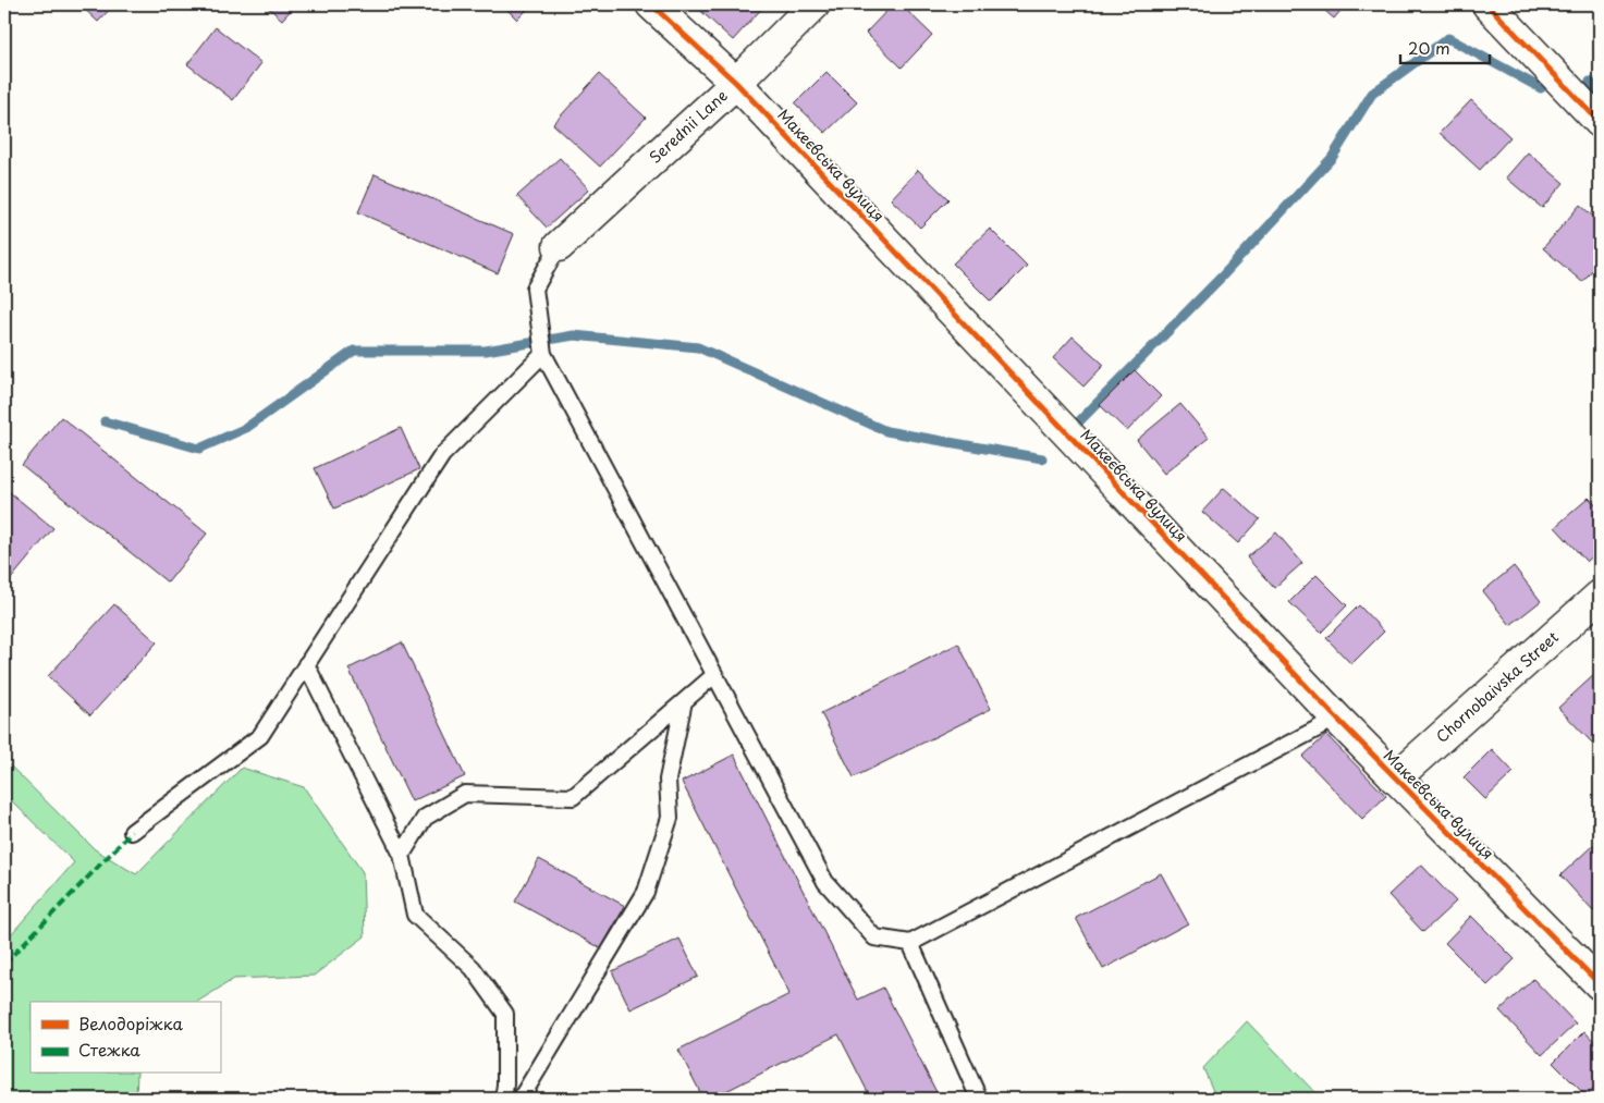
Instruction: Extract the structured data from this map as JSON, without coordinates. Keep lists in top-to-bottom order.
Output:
{
  "streets": {
    "street": ["Serednii Lane", "Макеєвська вулиця", "Chornobaivska Street"]
  },
  "crossings": [
    ["Serednii Lane", "Макеєвська вулиця"],
    ["Макеєвська вулиця", "Chornobaivska Street"]
  ],
  "legend": ["Велодоріжка", "Стежка"],
  "scale_bar": "20 m"
}
